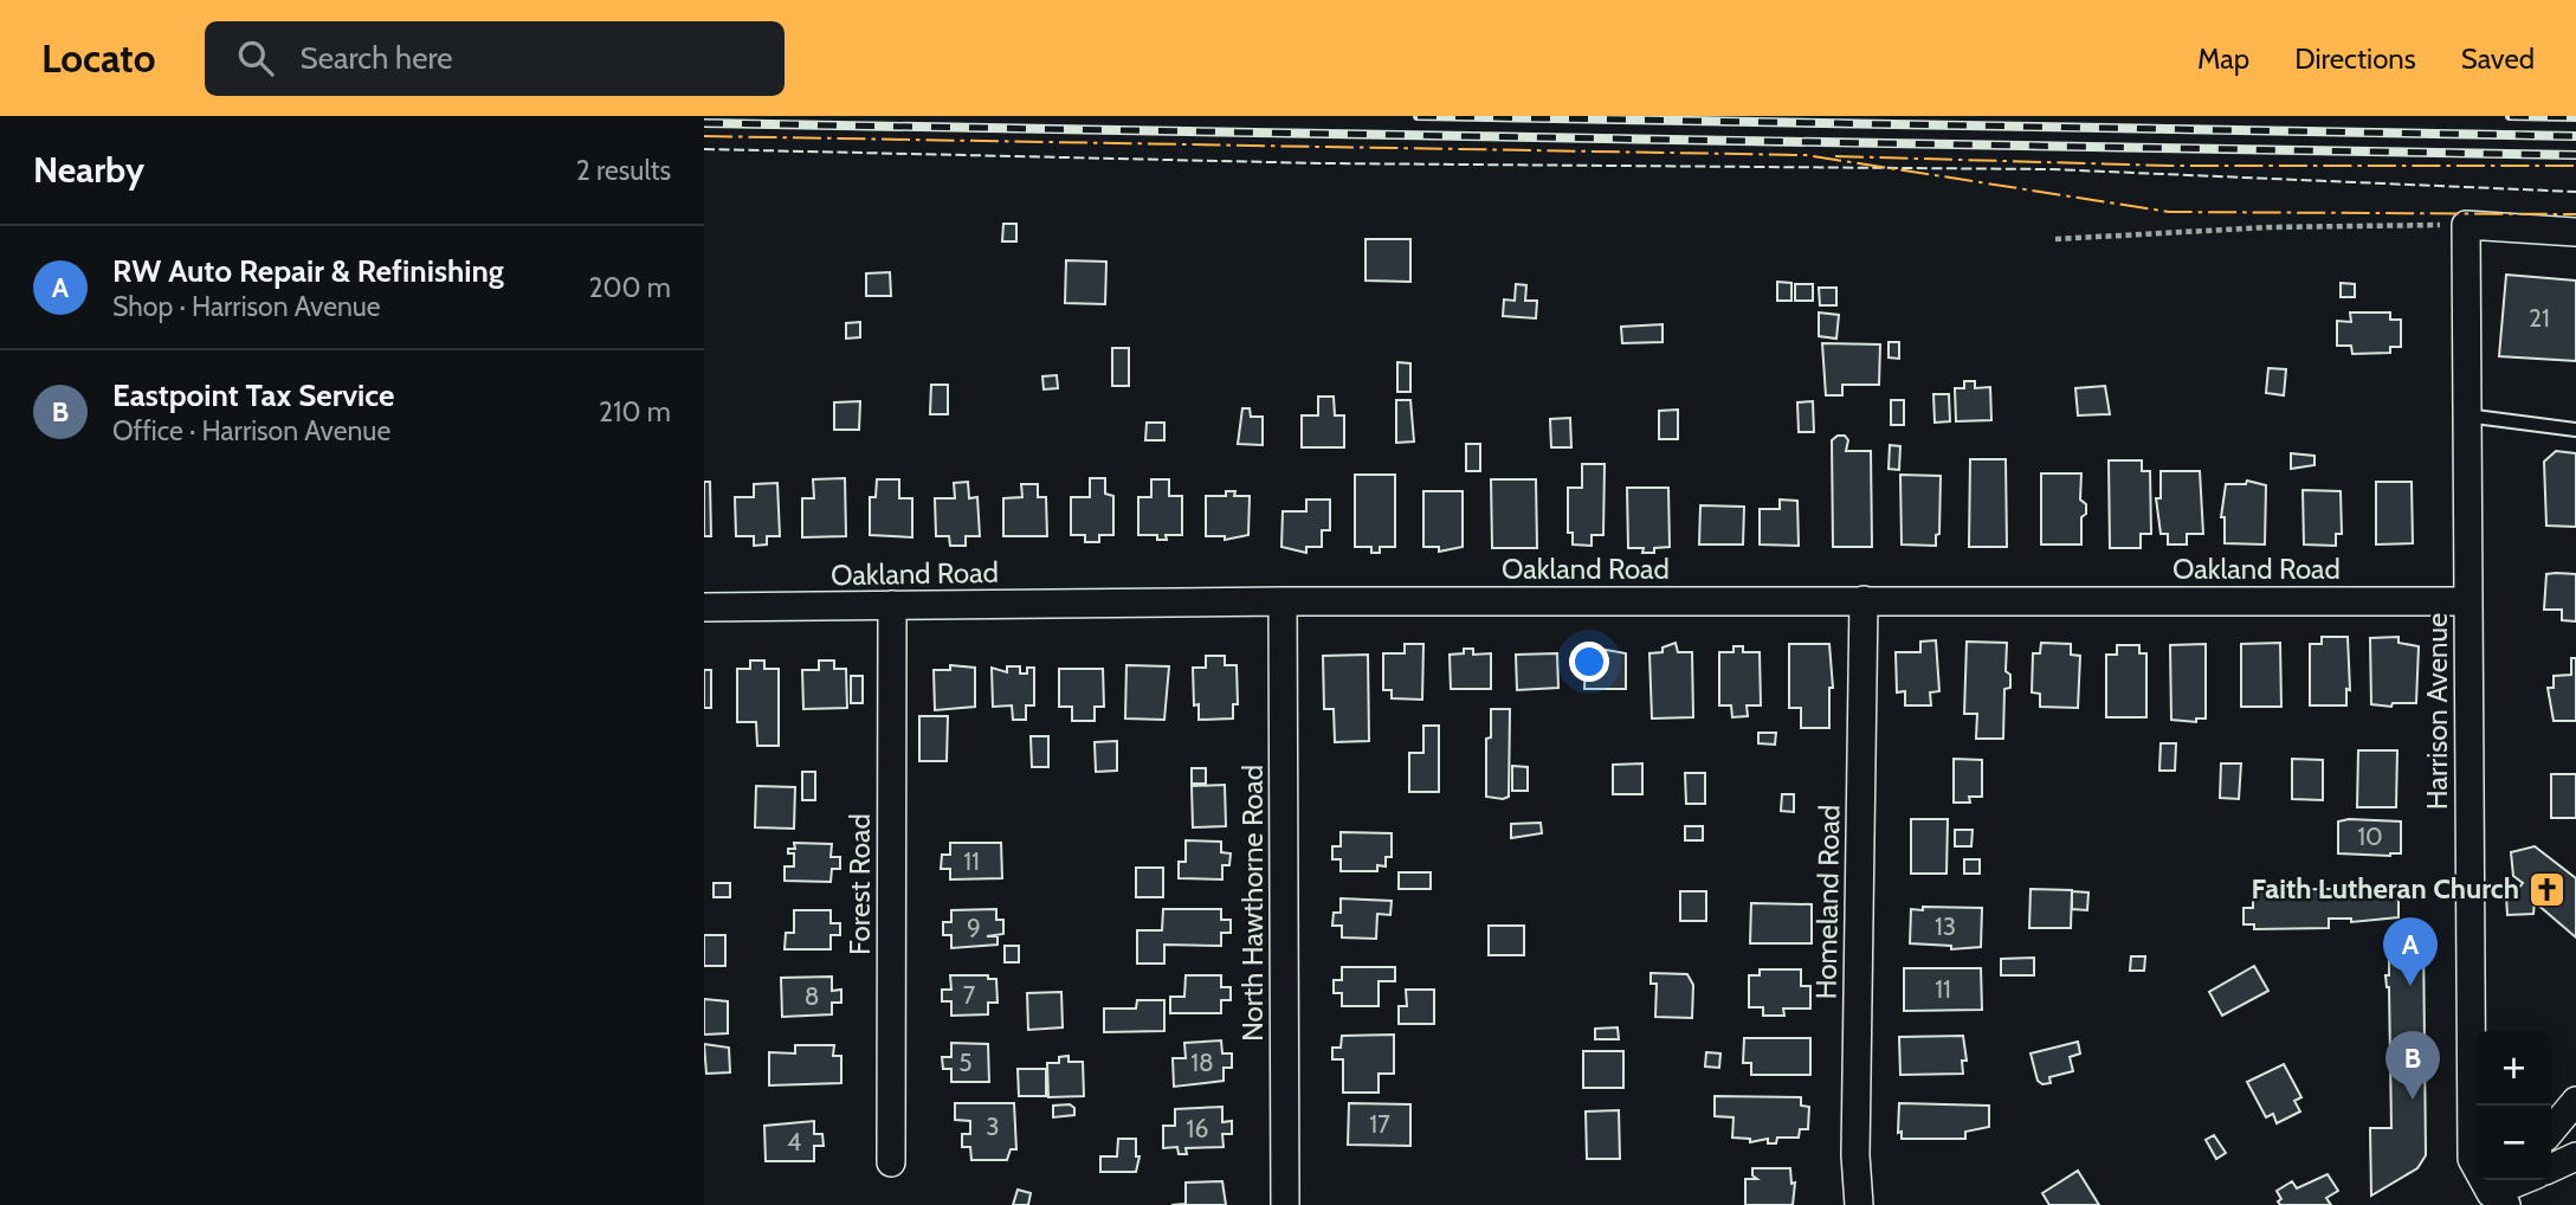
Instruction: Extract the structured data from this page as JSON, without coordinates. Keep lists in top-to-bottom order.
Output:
{
  "streets": {
    "street": [
      "Oakland Road",
      "Harrison Avenue",
      "Forest Road",
      "Homeland Road",
      "North Hawthorne Road"
    ]
  },
  "crossings": [
    ["Oakland Road", "Harrison Avenue"],
    ["Oakland Road", "Forest Road"],
    ["Oakland Road", "Homeland Road"],
    ["Oakland Road", "North Hawthorne Road"]
  ],
  "places": {
    "church": ["Faith Lutheran Church"]
  },
  "house_numbers": [
    "21",
    "10",
    "11",
    "13",
    "9",
    "11",
    "7",
    "8",
    "5",
    "18",
    "17",
    "3",
    "16",
    "4"
  ],
  "page": {
    "header": "Locato",
    "search": "Search here",
    "nav": ["Map", "Directions", "Saved"],
    "heading": ["Nearby", "2 results"],
    "list": [
      {
        "mark": "A",
        "name": "RW Auto Repair & Refinishing",
        "note": "Shop · Harrison Avenue",
        "value": "200 m"
      },
      {
        "mark": "B",
        "name": "Eastpoint Tax Service",
        "note": "Office · Harrison Avenue",
        "value": "210 m"
      }
    ],
    "pins": ["A", "B"],
    "map_buttons": ["+", "−"]
  }
}
